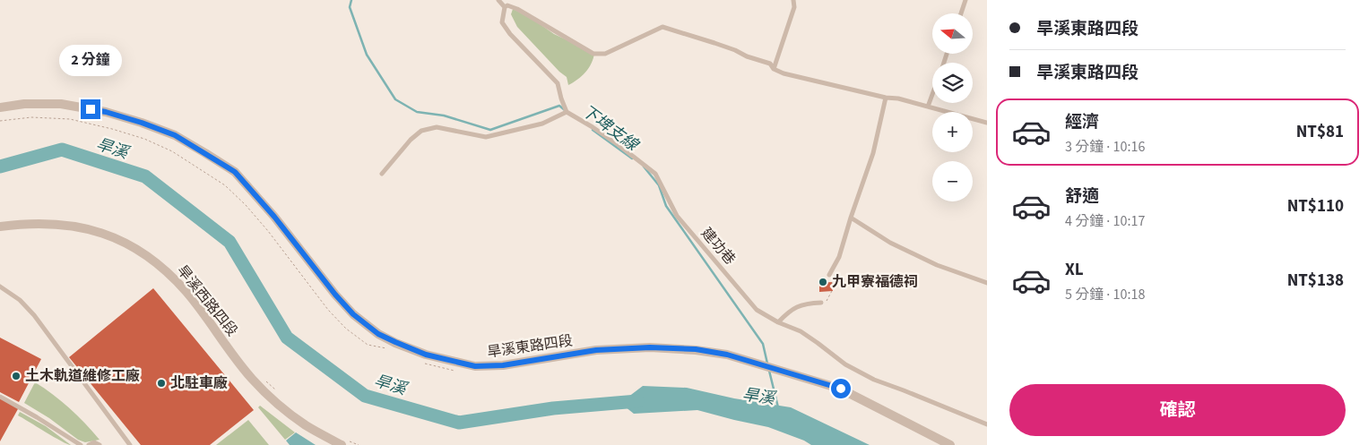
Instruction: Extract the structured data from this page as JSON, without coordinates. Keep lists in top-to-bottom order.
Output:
{
  "streets": {
    "street": ["旱溪西路四段", "旱溪東路四段"],
    "lane": ["建功巷"]
  },
  "water": ["下埤支線", "旱溪"],
  "places": ["九甲寮福德祠", "土木軌道維修工廠", "北駐車廠"],
  "north": "left",
  "page": {
    "banner": ["旱溪東路四段", "旱溪東路四段"],
    "map_buttons": ["+", "−"],
    "bubble": "2 分鐘",
    "list": [
      {
        "name": "經濟",
        "note": "3 分鐘 · 10:16",
        "value": "NT$81"
      },
      {
        "name": "舒適",
        "note": "4 分鐘 · 10:17",
        "value": "NT$110"
      },
      {
        "name": "XL",
        "note": "5 分鐘 · 10:18",
        "value": "NT$138"
      }
    ],
    "buttons": "確認"
  }
}
